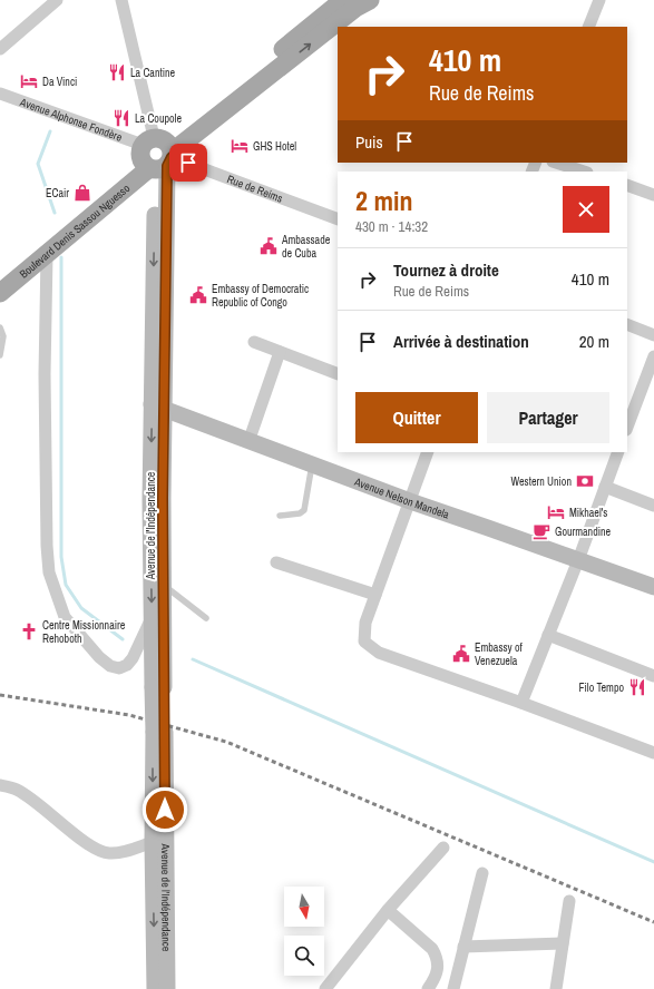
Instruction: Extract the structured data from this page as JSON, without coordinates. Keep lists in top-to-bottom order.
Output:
{
  "streets": {
    "main road": ["Boulevard Denis Sassou Nguesso", "Avenue Nelson Mandela", "Avenue de l'Indépendance"],
    "street": ["Avenue Alphonse Fondère", "Rue de Reims"]
  },
  "crossings": [
    ["Avenue Alphonse Fondère", "Rue de Reims"],
    ["Avenue Alphonse Fondère", "Boulevard Denis Sassou Nguesso"],
    ["Avenue Alphonse Fondère", "Avenue de l'Indépendance"],
    ["Rue de Reims", "Boulevard Denis Sassou Nguesso"],
    ["Rue de Reims", "Avenue de l'Indépendance"],
    ["Boulevard Denis Sassou Nguesso", "Avenue de l'Indépendance"],
    ["Avenue Nelson Mandela", "Avenue de l'Indépendance"]
  ],
  "places": {
    "restaurant": ["La Cantine", "La Coupole", "Filo Tempo"],
    "hotel": ["Da Vinci", "GHS Hotel", "Mikhael's"],
    "shop": ["ECair"],
    "public building": ["Ambassade de Cuba", "Embassy of Democratic Republic of Congo", "Embassy of Venezuela"],
    "bank": ["Western Union"],
    "cafe": ["Gourmandine"],
    "church": ["Centre Missionnaire Rehoboth"]
  },
  "north": "bottom",
  "page": {
    "turn": ["410 m", "Rue de Reims"],
    "then": "Puis",
    "heading": ["2 min", "430 m · 14:32"],
    "list": [
      {
        "name": "Tournez à droite",
        "note": "Rue de Reims",
        "value": "410 m"
      },
      {
        "name": "Arrivée à destination",
        "value": "20 m"
      }
    ],
    "buttons": ["Quitter", "Partager"]
  }
}
